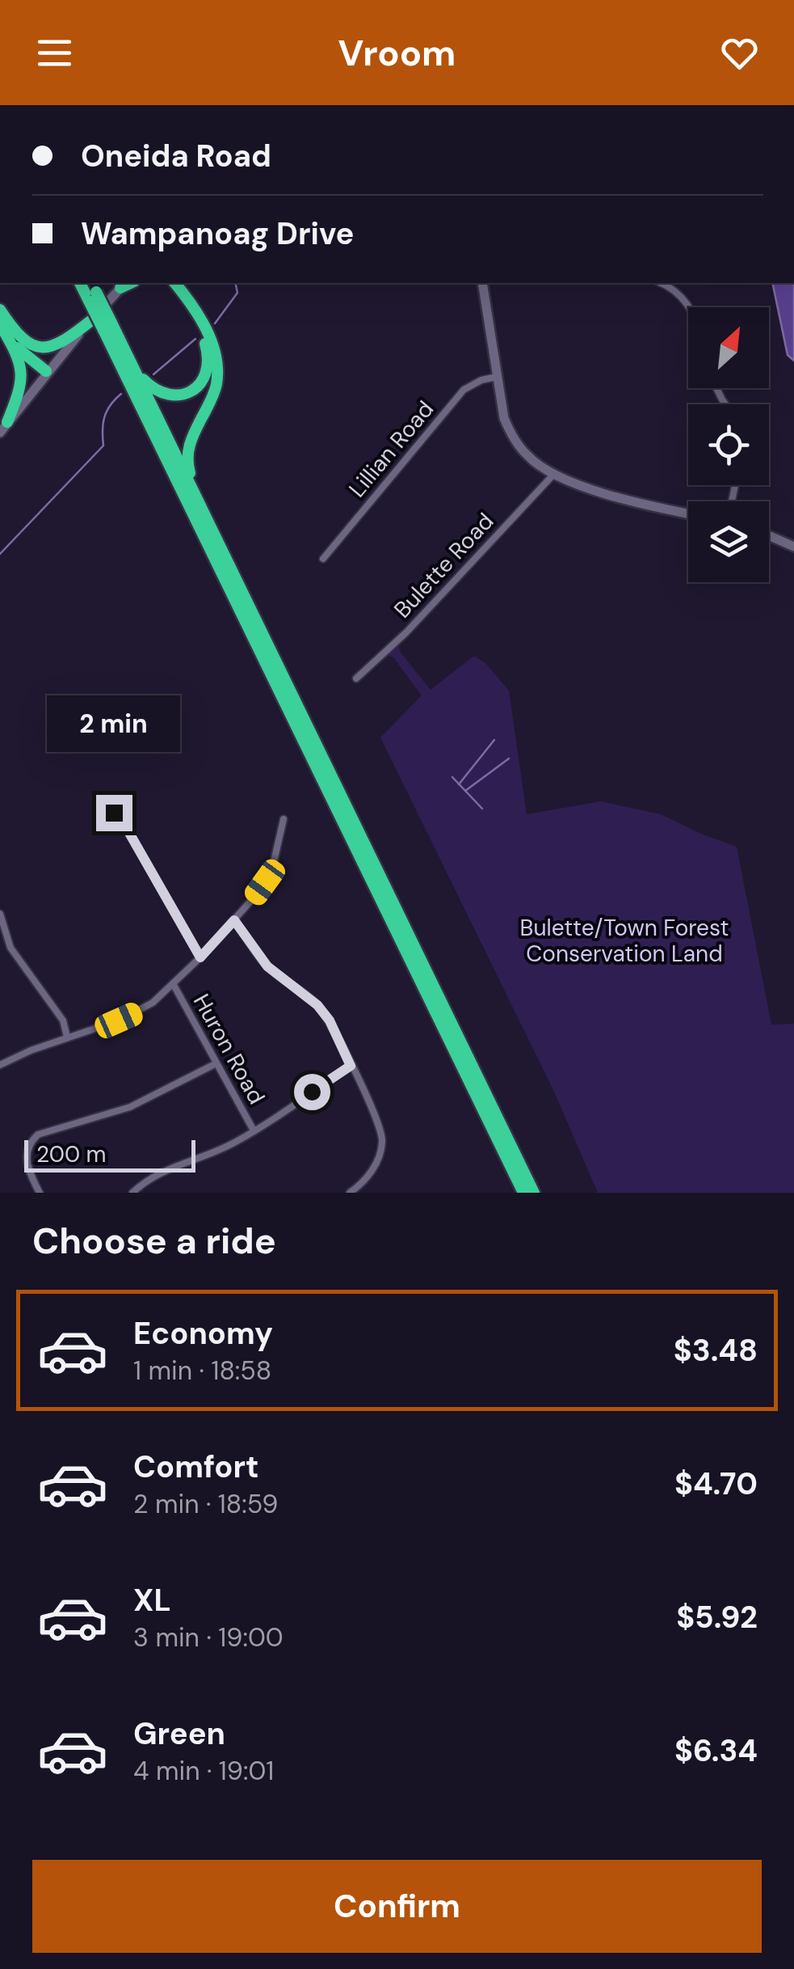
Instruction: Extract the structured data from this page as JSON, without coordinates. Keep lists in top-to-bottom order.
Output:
{
  "streets": {
    "street": ["Lillian Road", "Bulette Road", "Huron Road"]
  },
  "parks": ["Bulette/Town Forest Conservation Land"],
  "scale_bar": "200 m",
  "north": "top right",
  "page": {
    "header": "Vroom",
    "banner": ["Oneida Road", "Wampanoag Drive"],
    "bubble": "2 min",
    "scale": "200 m",
    "heading": "Choose a ride",
    "list": [
      {
        "name": "Economy",
        "note": "1 min · 18:58",
        "value": "$3.48"
      },
      {
        "name": "Comfort",
        "note": "2 min · 18:59",
        "value": "$4.70"
      },
      {
        "name": "XL",
        "note": "3 min · 19:00",
        "value": "$5.92"
      },
      {
        "name": "Green",
        "note": "4 min · 19:01",
        "value": "$6.34"
      }
    ],
    "buttons": "Confirm"
  }
}
